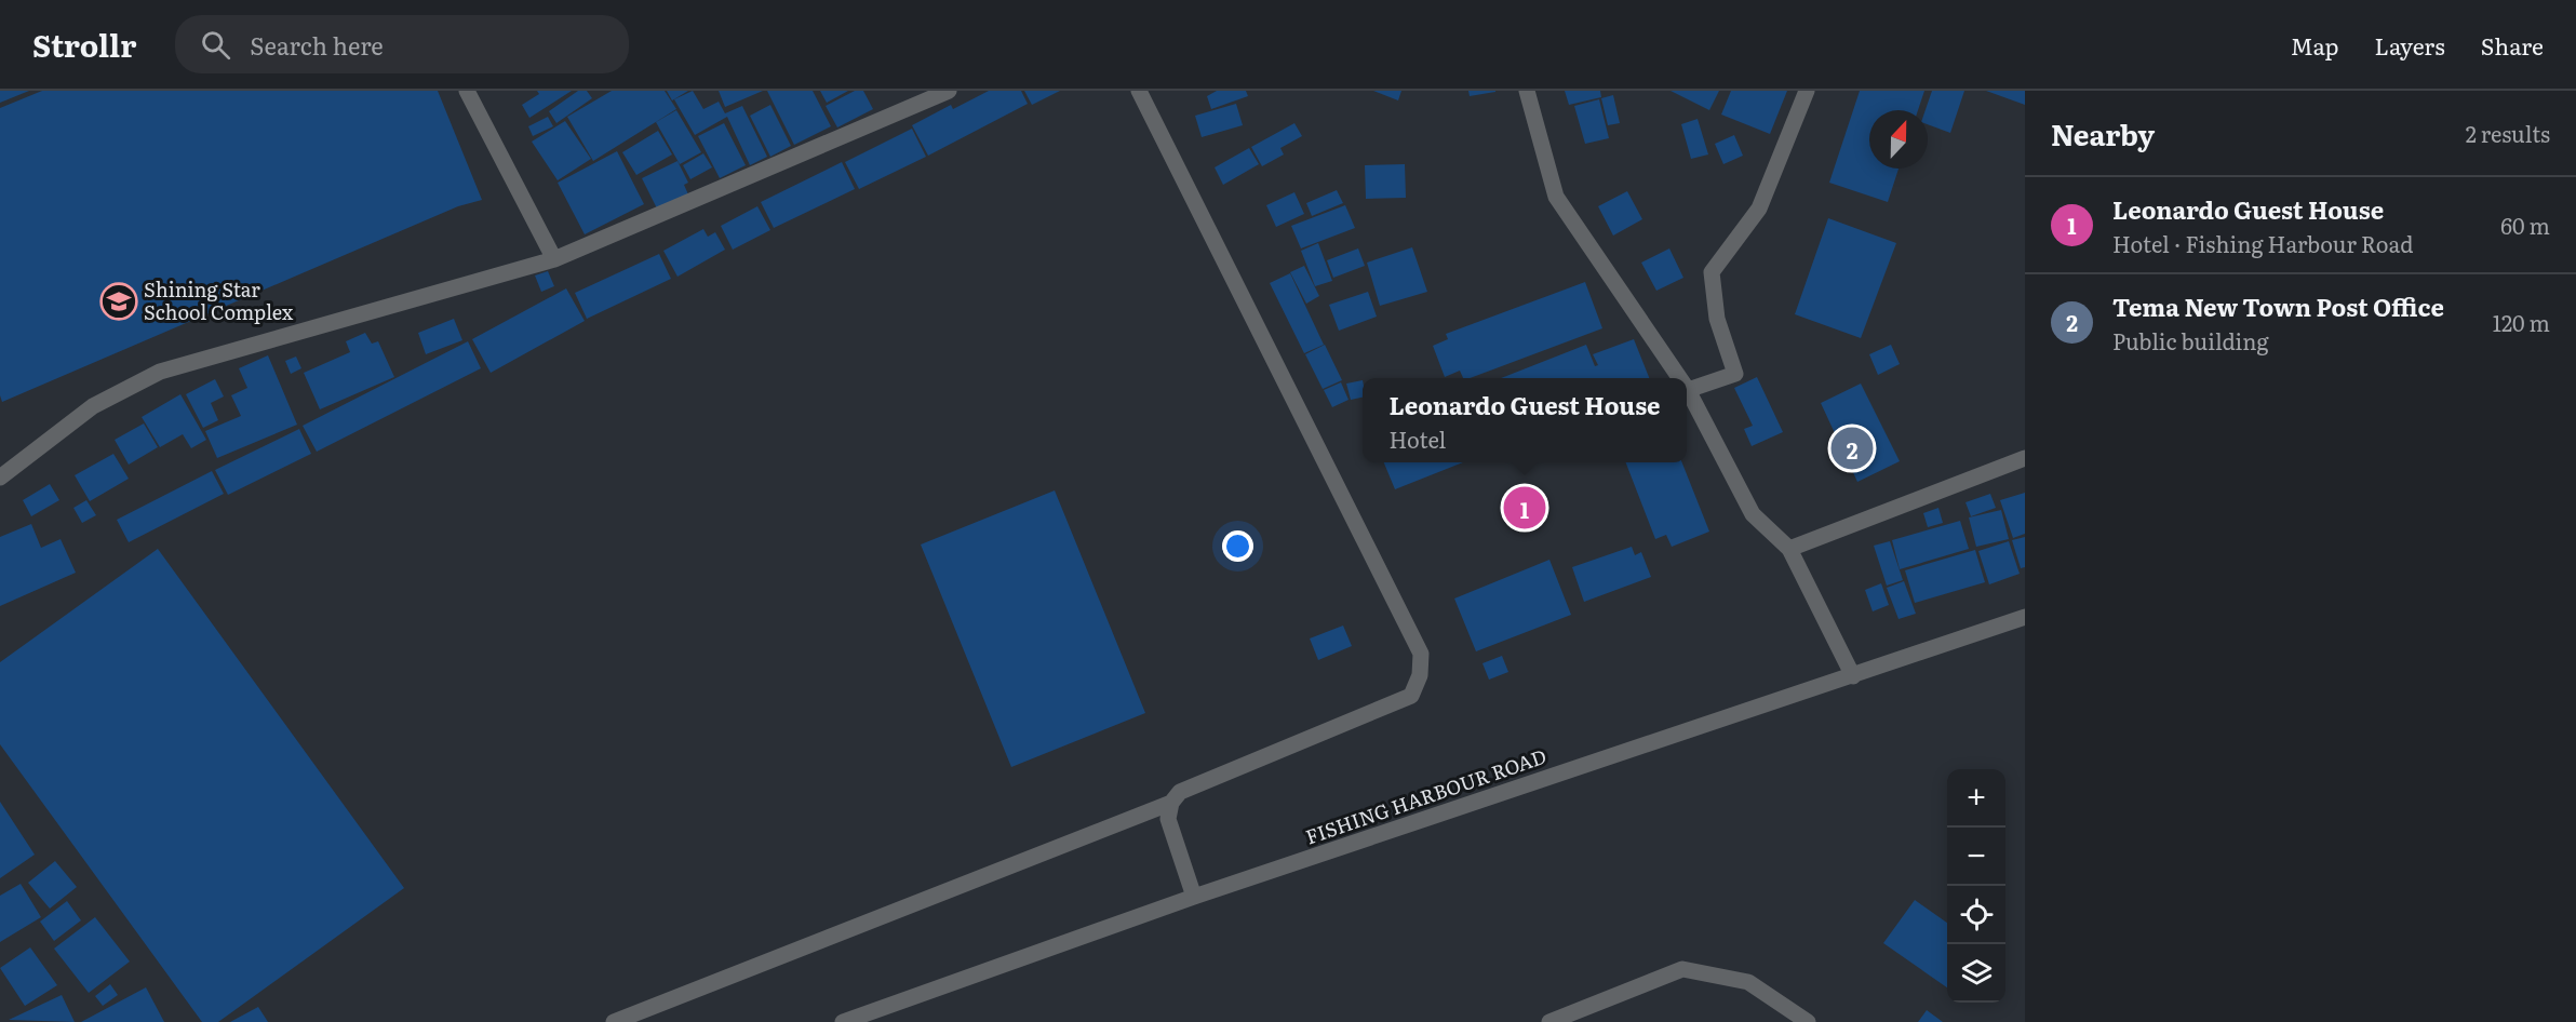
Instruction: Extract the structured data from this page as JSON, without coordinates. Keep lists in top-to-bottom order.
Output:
{
  "streets": {
    "street": ["FISHING HARBOUR ROAD"]
  },
  "places": {
    "school or university": ["Shining Star School Complex"]
  },
  "north": "top",
  "page": {
    "header": "Strollr",
    "search": "Search here",
    "nav": ["Map", "Layers", "Share"],
    "heading": ["Nearby", "2 results"],
    "list": [
      {
        "mark": "1",
        "name": "Leonardo Guest House",
        "note": "Hotel · Fishing Harbour Road",
        "value": "60 m"
      },
      {
        "mark": "2",
        "name": "Tema New Town Post Office",
        "note": "Public building",
        "value": "120 m"
      }
    ],
    "popup": ["Leonardo Guest House", "Hotel"],
    "pins": ["2", "1"],
    "map_buttons": ["+", "−"]
  }
}
